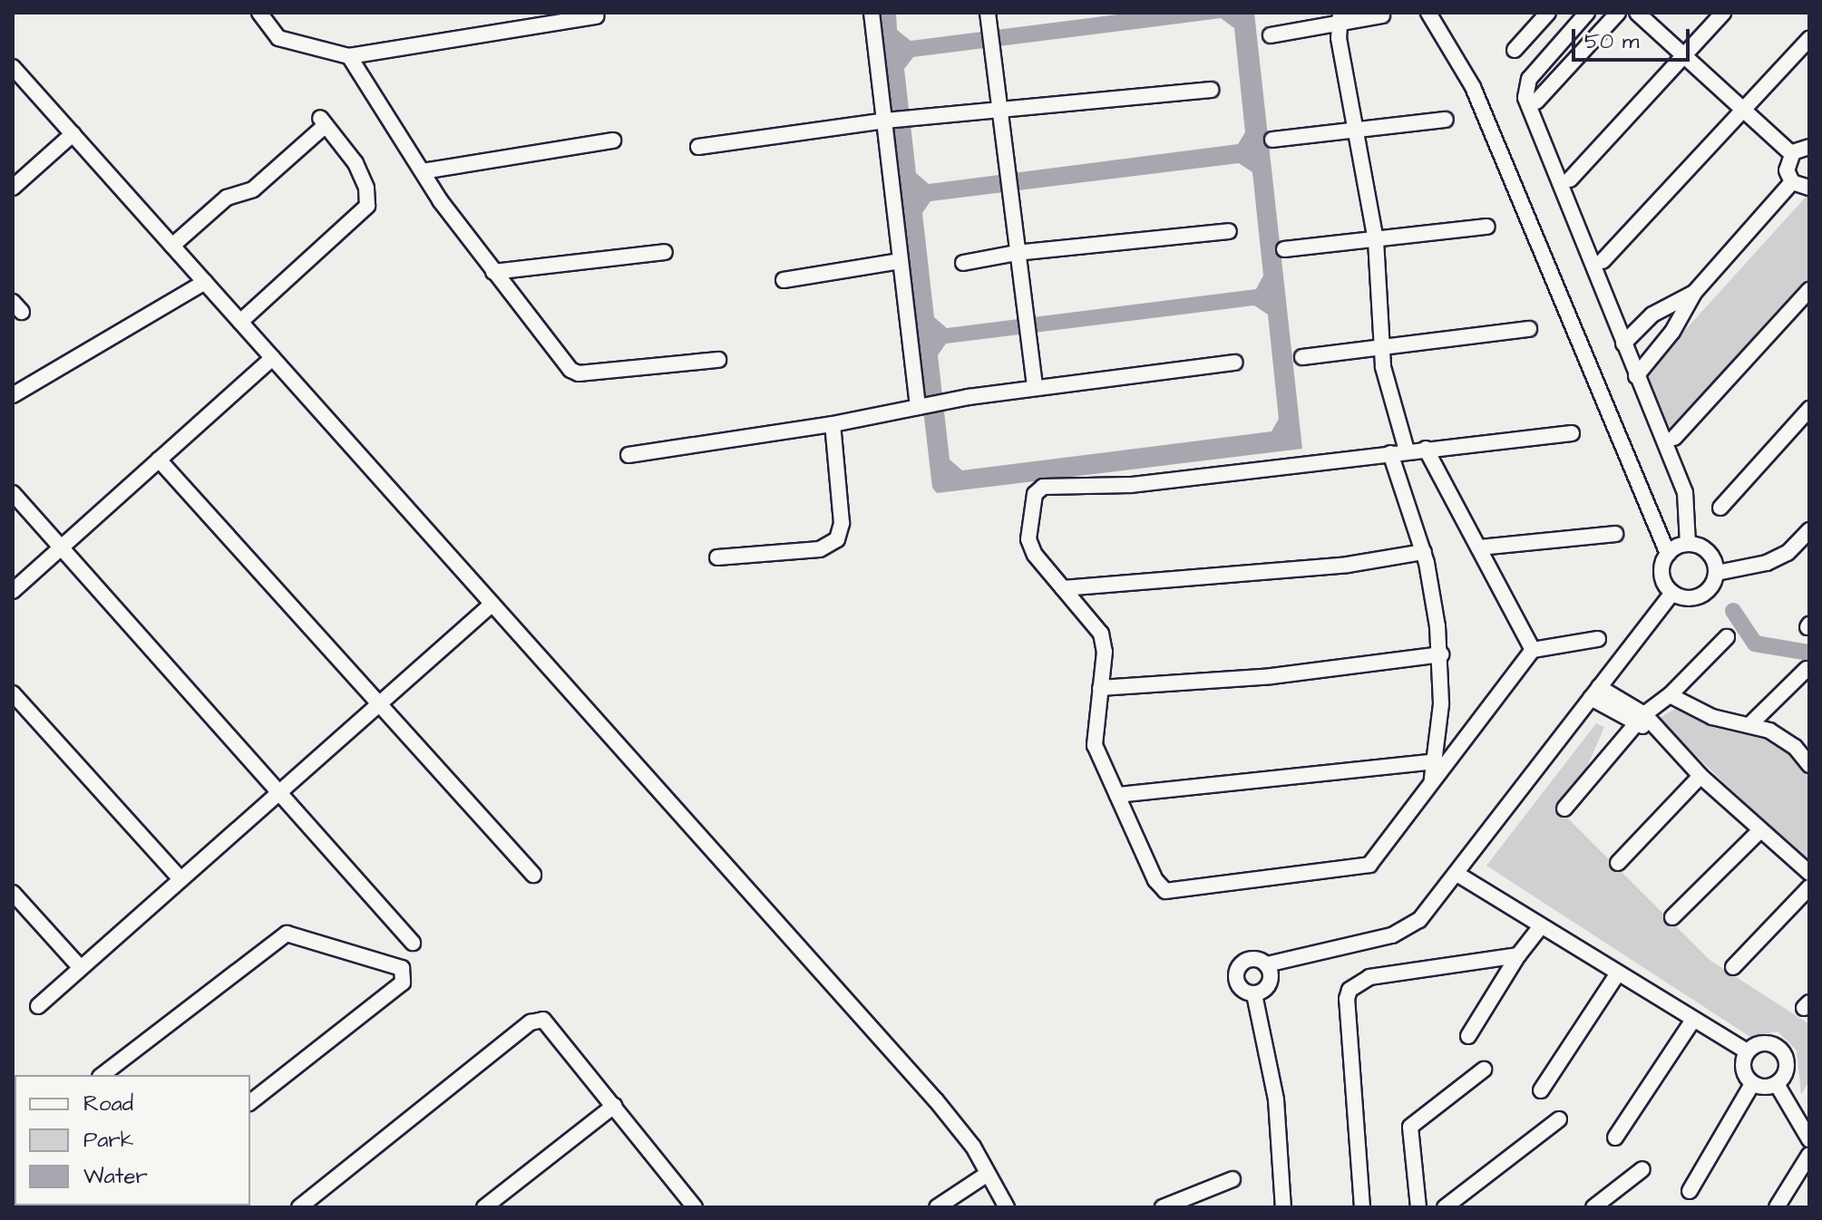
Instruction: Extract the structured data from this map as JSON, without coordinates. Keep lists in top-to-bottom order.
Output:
{
  "legend": ["Road", "Park", "Water"],
  "scale_bar": "50 m"
}
